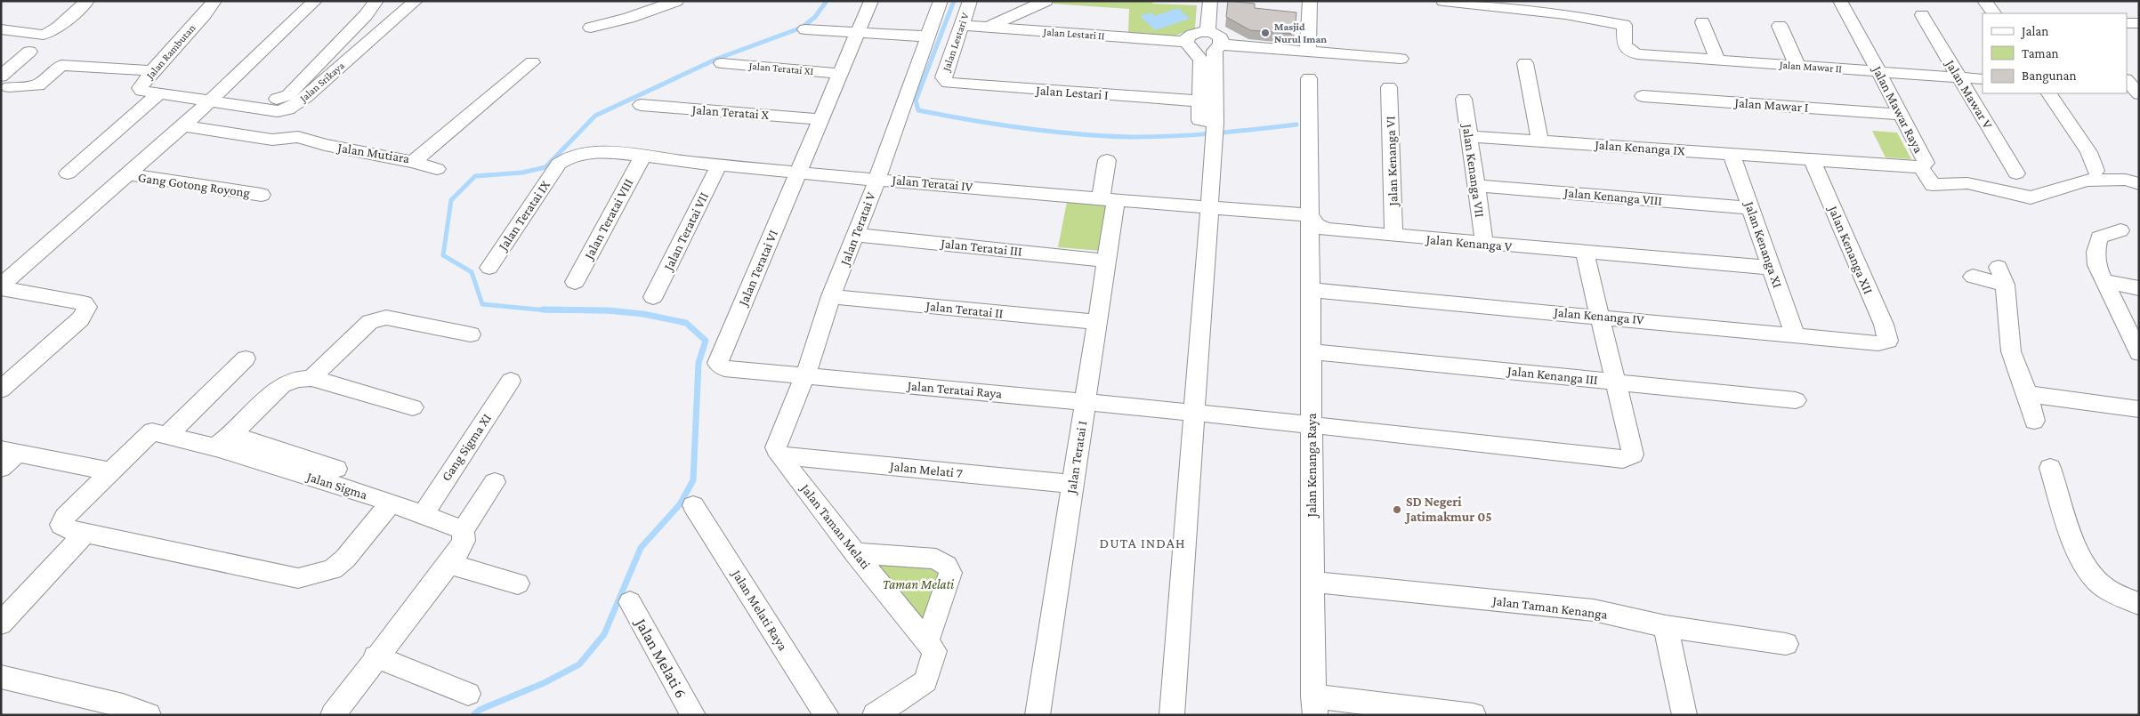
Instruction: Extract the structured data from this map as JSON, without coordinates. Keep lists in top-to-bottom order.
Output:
{
  "streets": {
    "street": [
      "Jalan Lestari II",
      "Jalan Lestari V",
      "Jalan Rambutan",
      "Jalan Mawar II",
      "Jalan Teratai XI",
      "Jalan Srikaya",
      "Jalan Lestari I",
      "Jalan Mawar V",
      "Jalan Mawar I",
      "Jalan Mawar Raya",
      "Jalan Teratai X",
      "Jalan Kenanga IX",
      "Jalan Mutiara",
      "Jalan Kenanga VI",
      "Jalan Kenanga VII",
      "Jalan Teratai IV",
      "Gang Gotong Royong",
      "Jalan Kenanga VIII",
      "Jalan Teratai IX",
      "Jalan Teratai VIII",
      "Jalan Teratai V",
      "Jalan Teratai VII",
      "Jalan Kenanga V",
      "Jalan Kenanga XI",
      "Jalan Teratai III",
      "Jalan Kenanga XII",
      "Jalan Teratai VI",
      "Jalan Teratai II",
      "Jalan Kenanga IV",
      "Jalan Kenanga III",
      "Jalan Teratai Raya",
      "Gang Sigma XI",
      "Jalan Teratai I",
      "Jalan Kenanga Raya",
      "Jalan Melati 7",
      "Jalan Sigma",
      "Jalan Taman Melati",
      "Jalan Taman Kenanga",
      "Jalan Melati Raya",
      "Jalan Melati 6"
    ]
  },
  "crossings": [
    ["Jalan Lestari II", "Jalan Lestari V"],
    ["Jalan Lestari V", "Jalan Lestari I"],
    ["Jalan Rambutan", "Jalan Srikaya"],
    ["Jalan Mawar II", "Jalan Mawar V"],
    ["Jalan Mawar II", "Jalan Mawar Raya"],
    ["Jalan Teratai XI", "Jalan Teratai VI"],
    ["Jalan Mawar I", "Jalan Mawar Raya"],
    ["Jalan Mawar Raya", "Jalan Kenanga IX"],
    ["Jalan Mawar Raya", "Jalan Kenanga XII"],
    ["Jalan Teratai X", "Jalan Teratai VI"],
    ["Jalan Kenanga IX", "Jalan Kenanga VII"],
    ["Jalan Kenanga IX", "Jalan Kenanga XI"],
    ["Jalan Kenanga IX", "Jalan Kenanga XII"],
    ["Jalan Kenanga VI", "Jalan Kenanga V"],
    ["Jalan Kenanga VII", "Jalan Kenanga VIII"],
    ["Jalan Kenanga VII", "Jalan Kenanga V"],
    ["Jalan Teratai IV", "Jalan Teratai IX"],
    ["Jalan Teratai IV", "Jalan Teratai VIII"],
    ["Jalan Teratai IV", "Jalan Teratai V"],
    ["Jalan Teratai IV", "Jalan Teratai VII"],
    ["Jalan Teratai IV", "Jalan Kenanga V"],
    ["Jalan Teratai IV", "Jalan Teratai VI"],
    ["Jalan Teratai IV", "Jalan Teratai I"],
    ["Jalan Teratai IV", "Jalan Kenanga Raya"],
    ["Jalan Kenanga VIII", "Jalan Kenanga XI"],
    ["Jalan Teratai V", "Jalan Teratai III"],
    ["Jalan Teratai V", "Jalan Teratai II"],
    ["Jalan Teratai V", "Jalan Teratai Raya"],
    ["Jalan Teratai V", "Jalan Melati 7"],
    ["Jalan Teratai V", "Jalan Taman Melati"],
    ["Jalan Kenanga V", "Jalan Kenanga XI"],
    ["Jalan Kenanga V", "Jalan Kenanga Raya"],
    ["Jalan Kenanga XI", "Jalan Kenanga IV"],
    ["Jalan Teratai III", "Jalan Teratai I"],
    ["Jalan Kenanga XII", "Jalan Kenanga IV"],
    ["Jalan Teratai VI", "Jalan Teratai Raya"],
    ["Jalan Teratai II", "Jalan Teratai I"],
    ["Jalan Kenanga IV", "Jalan Kenanga Raya"],
    ["Jalan Kenanga III", "Jalan Teratai Raya"],
    ["Jalan Kenanga III", "Jalan Kenanga Raya"],
    ["Jalan Teratai Raya", "Jalan Teratai I"],
    ["Jalan Teratai Raya", "Jalan Kenanga Raya"],
    ["Gang Sigma XI", "Jalan Sigma"],
    ["Jalan Teratai I", "Jalan Melati 7"],
    ["Jalan Kenanga Raya", "Jalan Taman Kenanga"],
    ["Jalan Melati 7", "Jalan Taman Melati"]
  ],
  "districts": ["DUTA INDAH"],
  "parks": ["Taman Melati"],
  "places": ["Masjid Nurul Iman", "SD Negeri Jatimakmur 05"],
  "legend": ["Jalan", "Taman", "Bangunan"]
}
